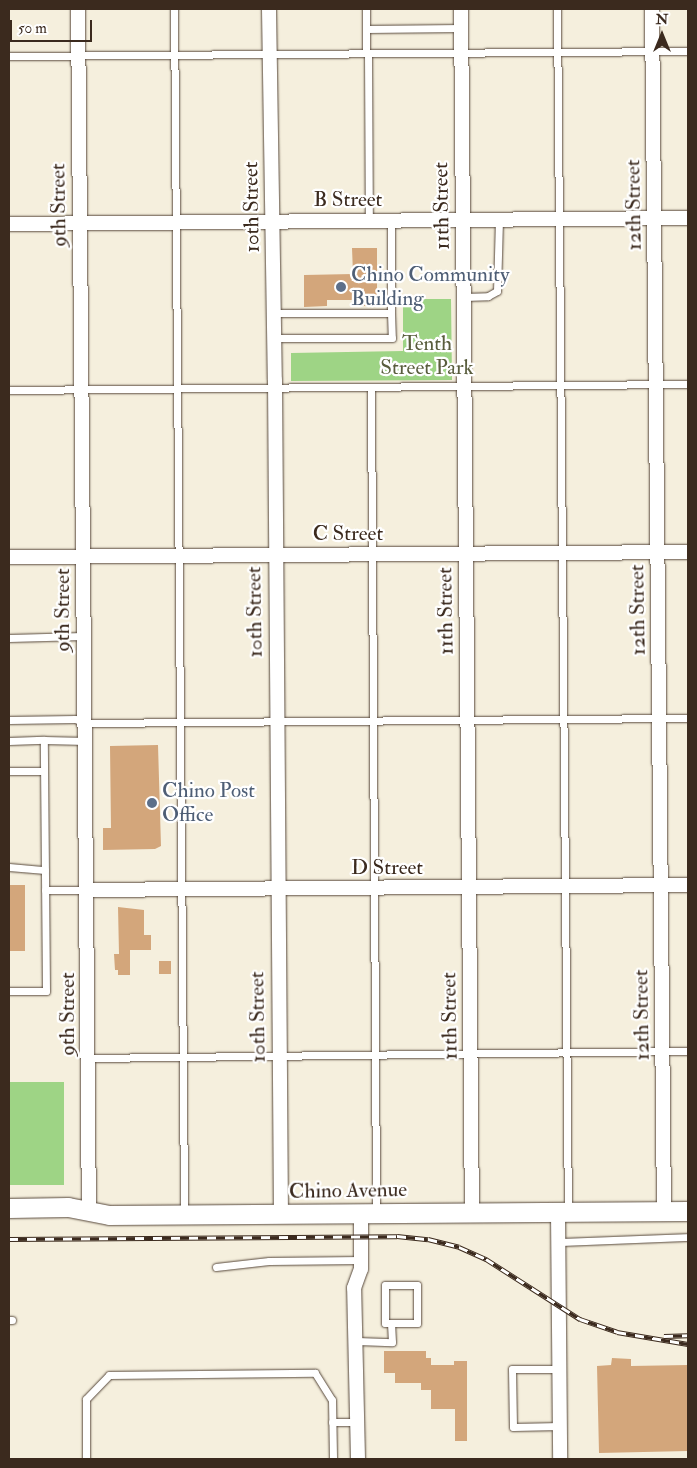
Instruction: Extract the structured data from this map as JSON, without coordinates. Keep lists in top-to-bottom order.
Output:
{
  "streets": {
    "main road": ["Chino Avenue"],
    "street": [
      "B Street",
      "9th Street",
      "12th Street",
      "11th Street",
      "10th Street",
      "C Street",
      "D Street"
    ]
  },
  "crossings": [
    ["B Street", "9th Street"],
    ["B Street", "12th Street"],
    ["B Street", "11th Street"],
    ["B Street", "10th Street"],
    ["9th Street", "C Street"],
    ["9th Street", "D Street"],
    ["9th Street", "Chino Avenue"],
    ["12th Street", "C Street"],
    ["12th Street", "D Street"],
    ["12th Street", "Chino Avenue"],
    ["11th Street", "C Street"],
    ["11th Street", "D Street"],
    ["11th Street", "Chino Avenue"],
    ["10th Street", "C Street"],
    ["10th Street", "D Street"],
    ["10th Street", "Chino Avenue"]
  ],
  "parks": ["Tenth Street Park"],
  "places": ["Chino Community Building", "Chino Post Office"],
  "scale_bar": "50 m",
  "north": "top"
}
